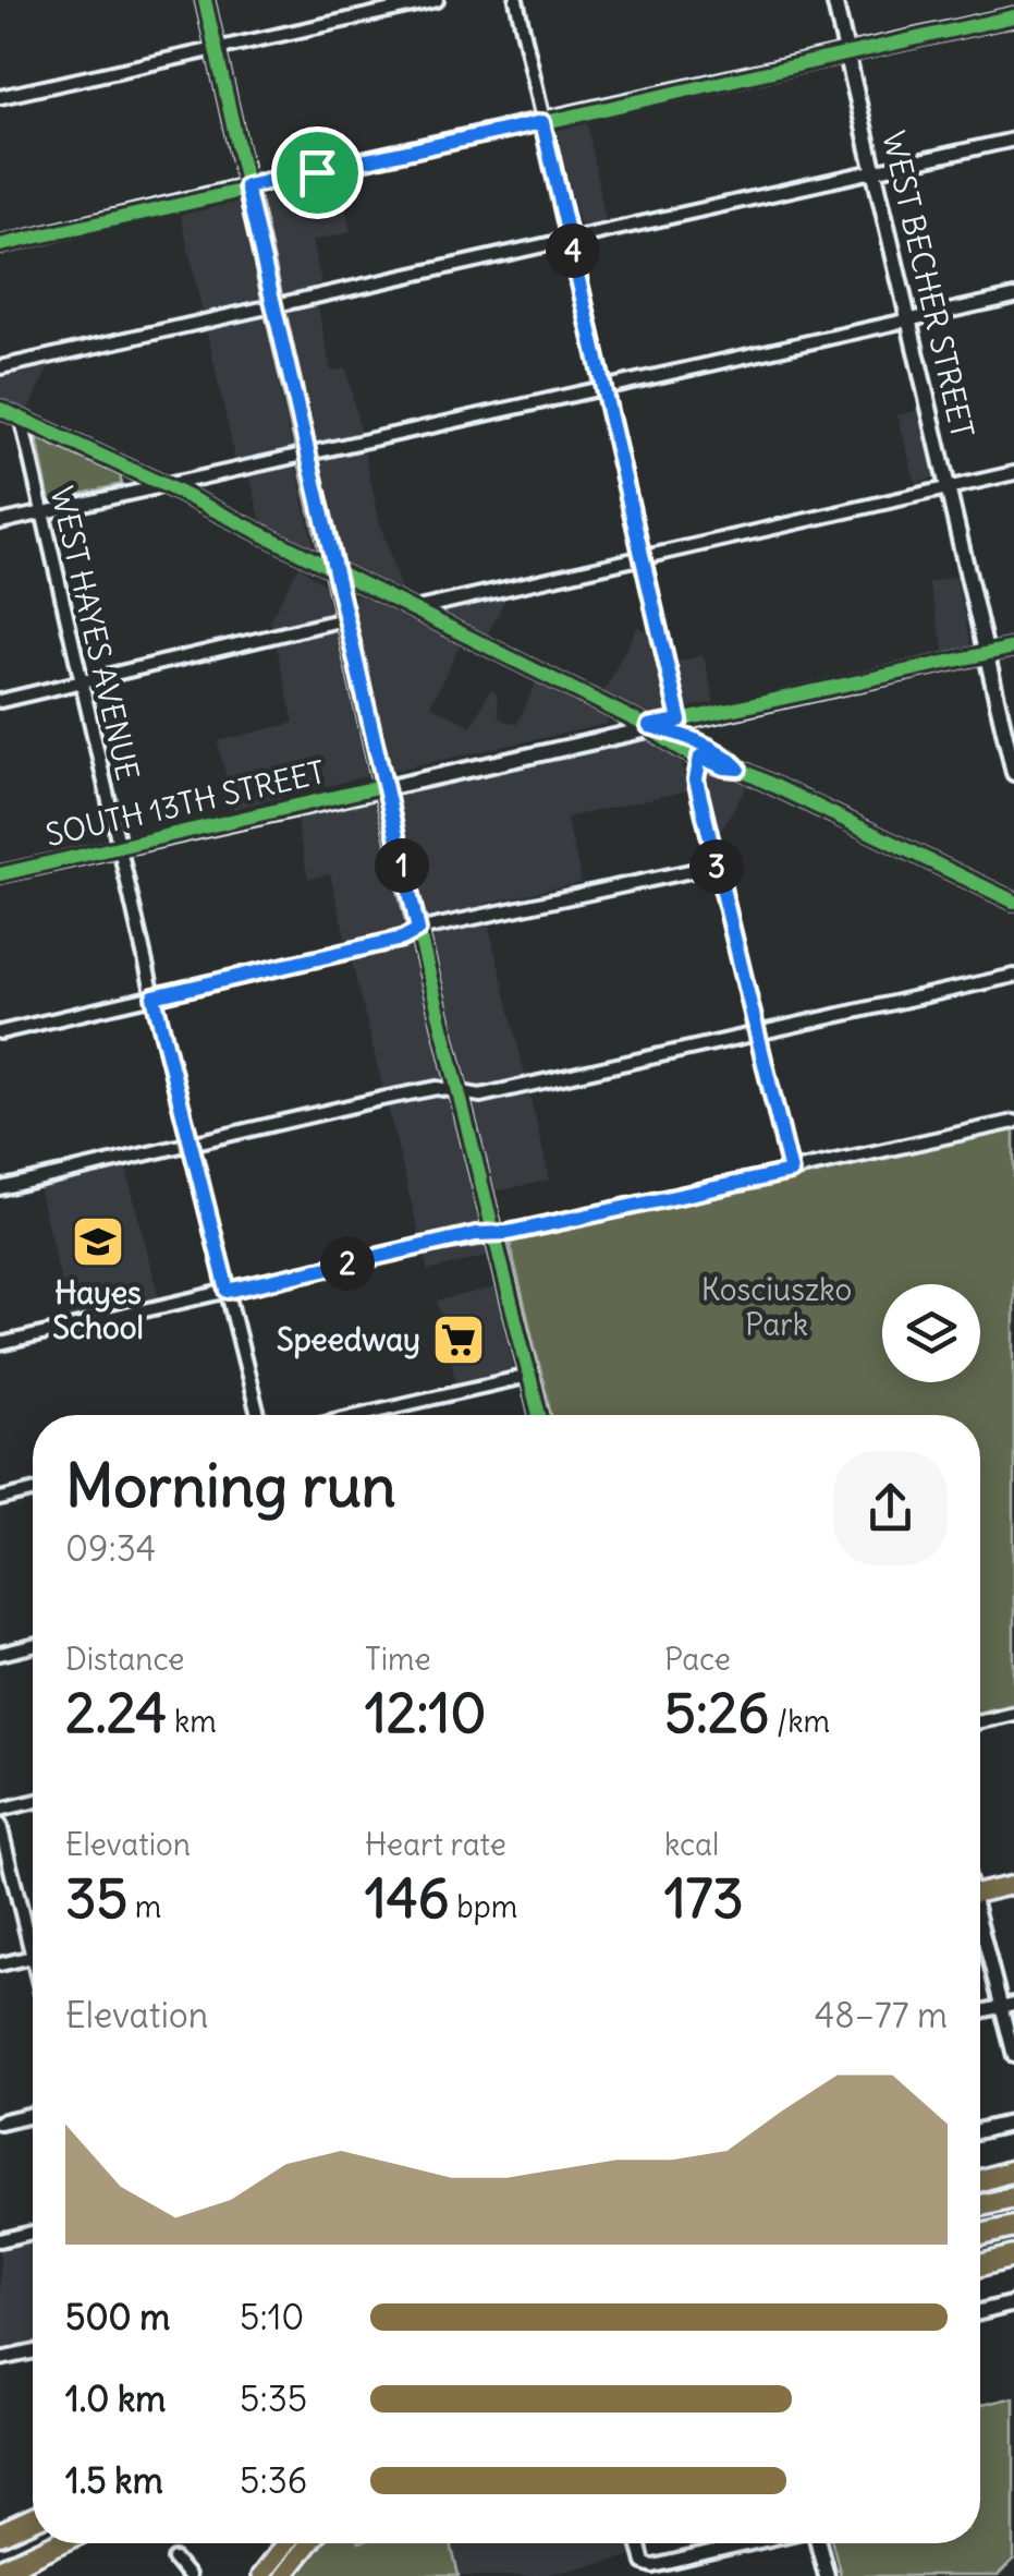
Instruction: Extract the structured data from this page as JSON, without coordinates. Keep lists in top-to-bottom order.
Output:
{
  "streets": {
    "street": ["WEST BECHER STREET", "WEST HAYES AVENUE", "SOUTH 13TH STREET"]
  },
  "crossings": [
    ["WEST BECHER STREET", "SOUTH 13TH STREET"],
    ["WEST HAYES AVENUE", "SOUTH 13TH STREET"]
  ],
  "parks": ["Kosciuszko Park"],
  "places": {
    "school or university": ["Hayes School"],
    "supermarket": ["Speedway"]
  },
  "page": {
    "pins": [
      "4",
      "1",
      "3",
      "2"
    ],
    "heading": ["Morning run", "09:34"],
    "stats": [
      ["Distance", "2.24 km"],
      ["Time", "12:10"],
      ["Pace", "5:26 /km"],
      ["Elevation", "35 m"],
      ["Heart rate", "146 bpm"],
      ["kcal", "173"]
    ],
    "chart": ["Elevation", "48–77 m"],
    "list": [
      {
        "name": "500 m",
        "note": "5:10"
      },
      {
        "name": "1.0 km",
        "note": "5:35"
      },
      {
        "name": "1.5 km",
        "note": "5:36"
      }
    ]
  }
}
